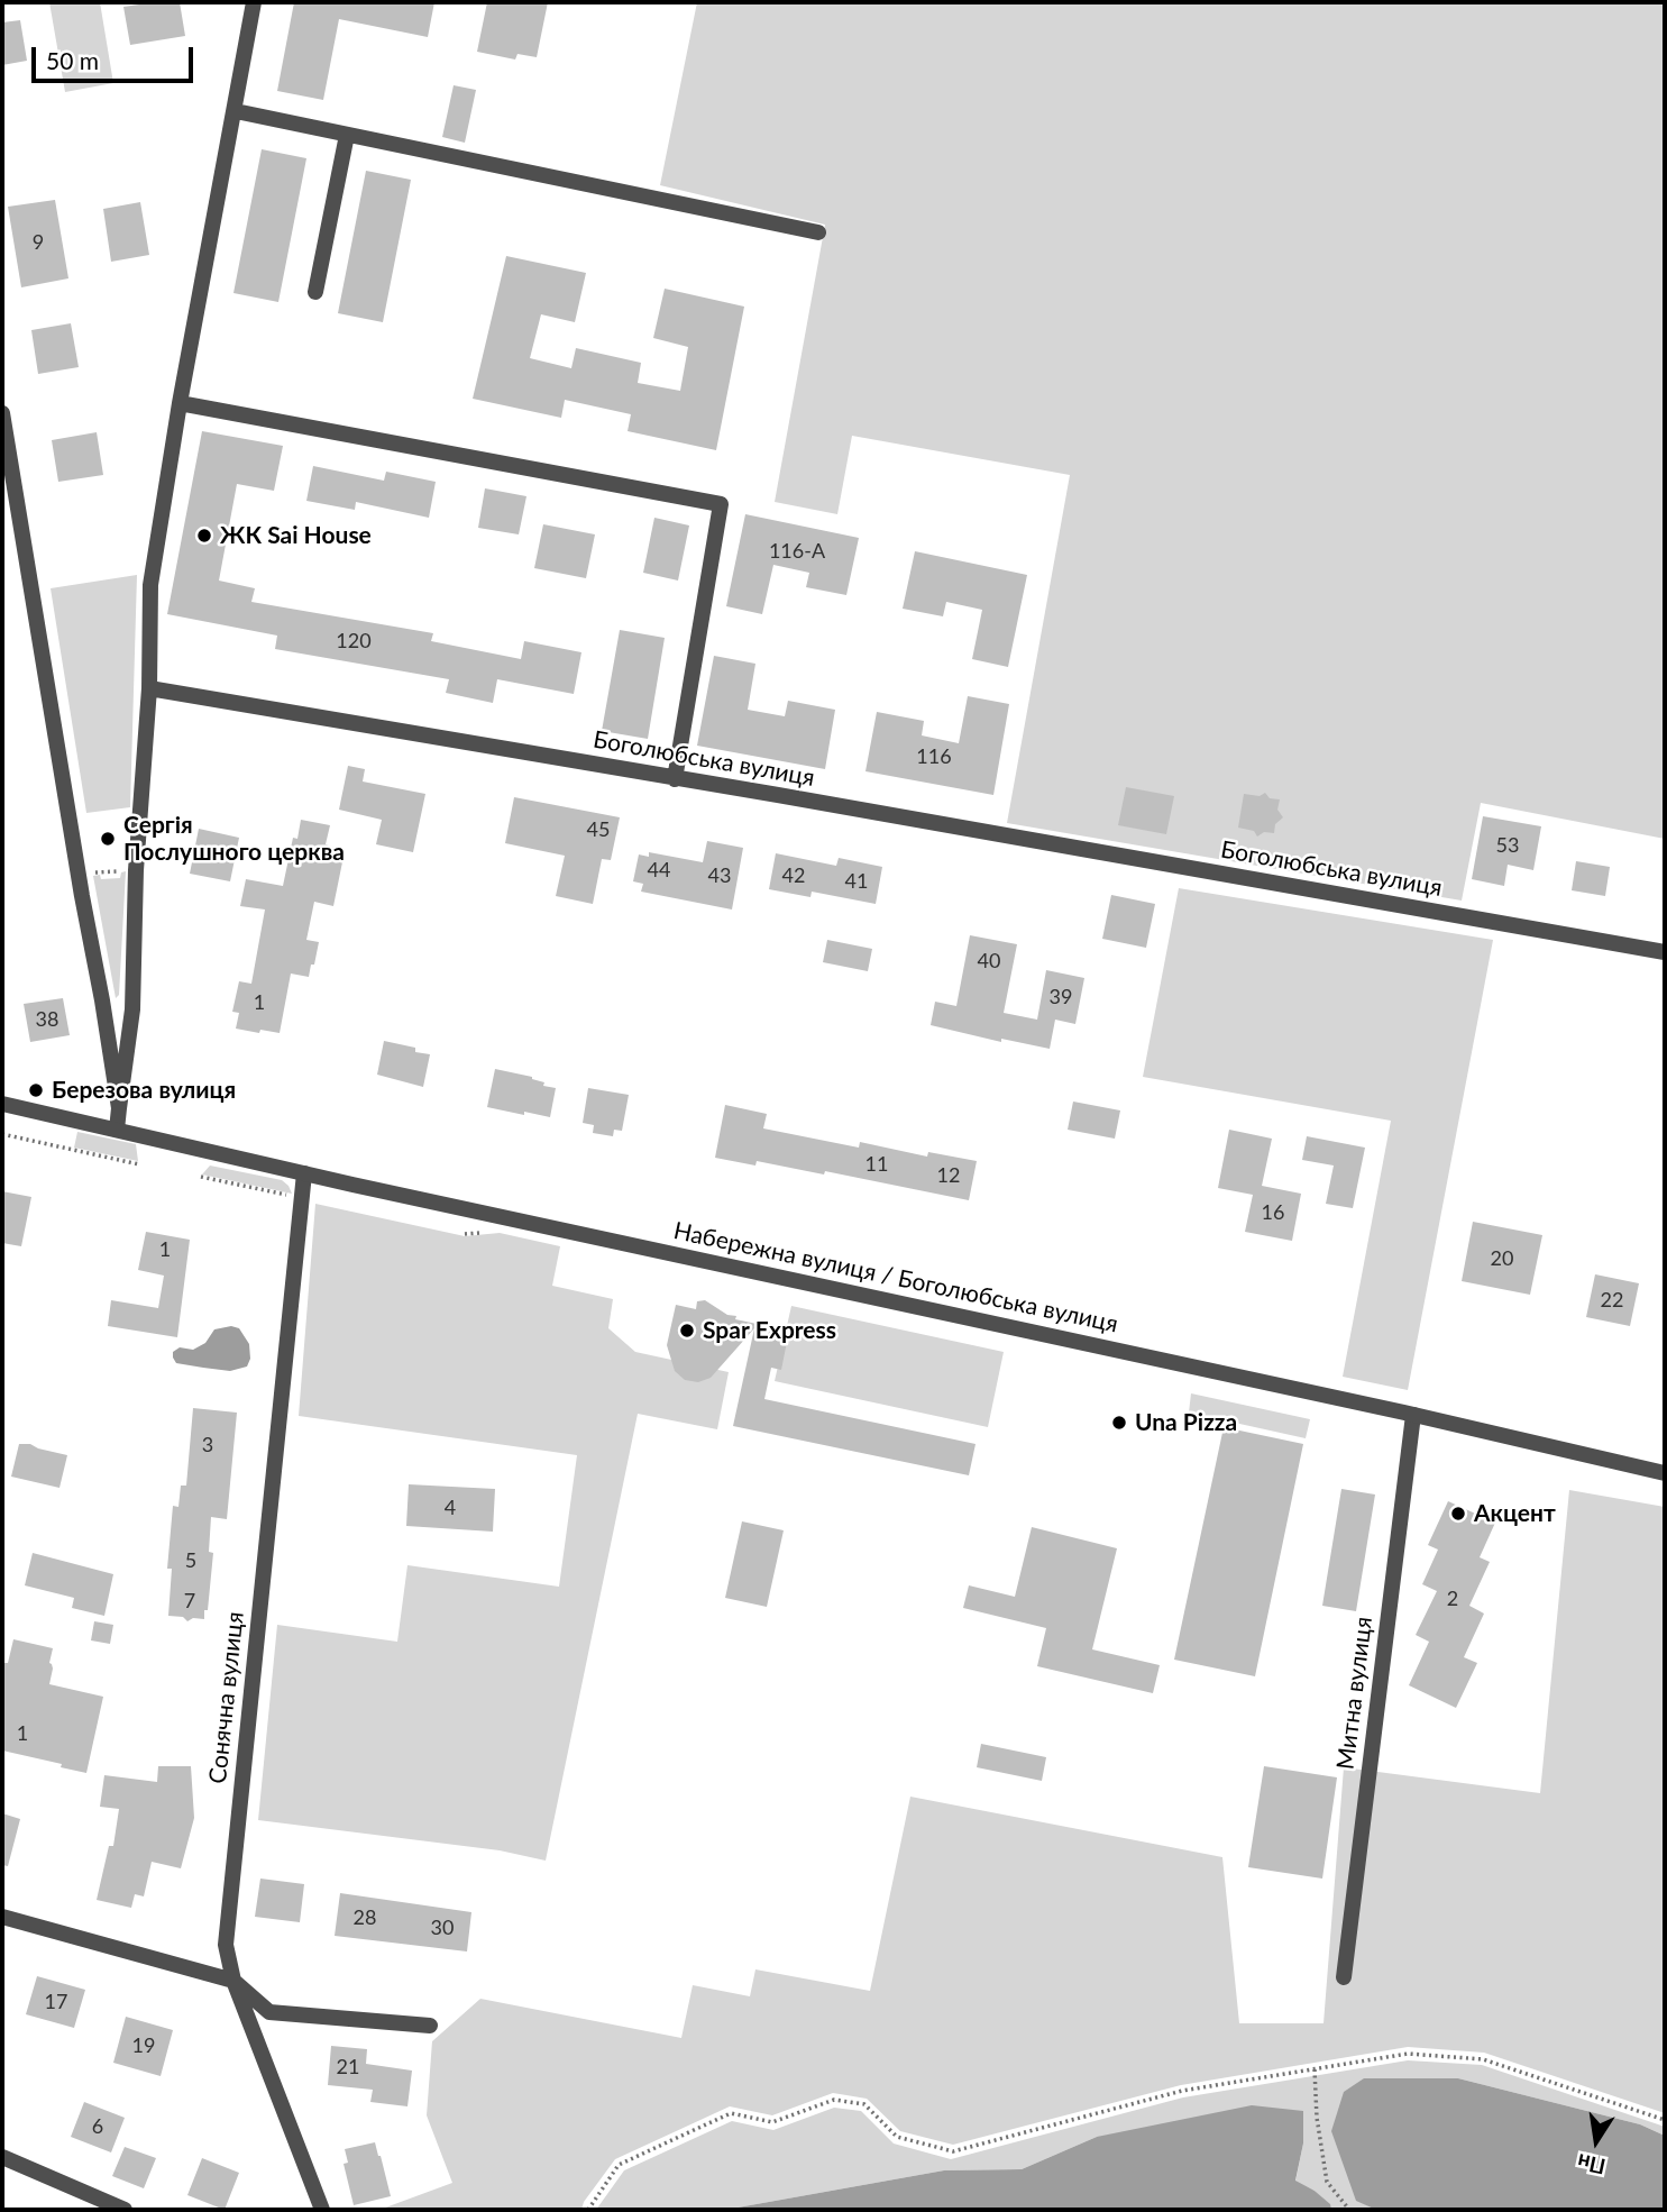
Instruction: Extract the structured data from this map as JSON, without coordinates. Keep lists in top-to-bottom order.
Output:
{
  "streets": {
    "street": [
      "Боголюбська вулиця",
      "Набережна вулиця / Боголюбська вулиця",
      "Митна вулиця",
      "Сонячна вулиця"
    ]
  },
  "crossings": [
    ["Набережна вулиця / Боголюбська вулиця", "Митна вулиця"],
    ["Набережна вулиця / Боголюбська вулиця", "Сонячна вулиця"]
  ],
  "places": [
    "ЖК Sai House",
    "Сергія Послушного церква",
    "Березова вулиця",
    "Spar Express",
    "Una Pizza",
    "Акцент"
  ],
  "house_numbers": [
    "9",
    "116-А",
    "120",
    "116",
    "45",
    "53",
    "44",
    "43",
    "42",
    "41",
    "40",
    "39",
    "1",
    "38",
    "11",
    "12",
    "16",
    "1",
    "20",
    "22",
    "3",
    "4",
    "5",
    "2",
    "7",
    "1",
    "28",
    "30",
    "17",
    "19",
    "21",
    "6"
  ],
  "scale_bar": "50 m",
  "north": "bottom"
}
